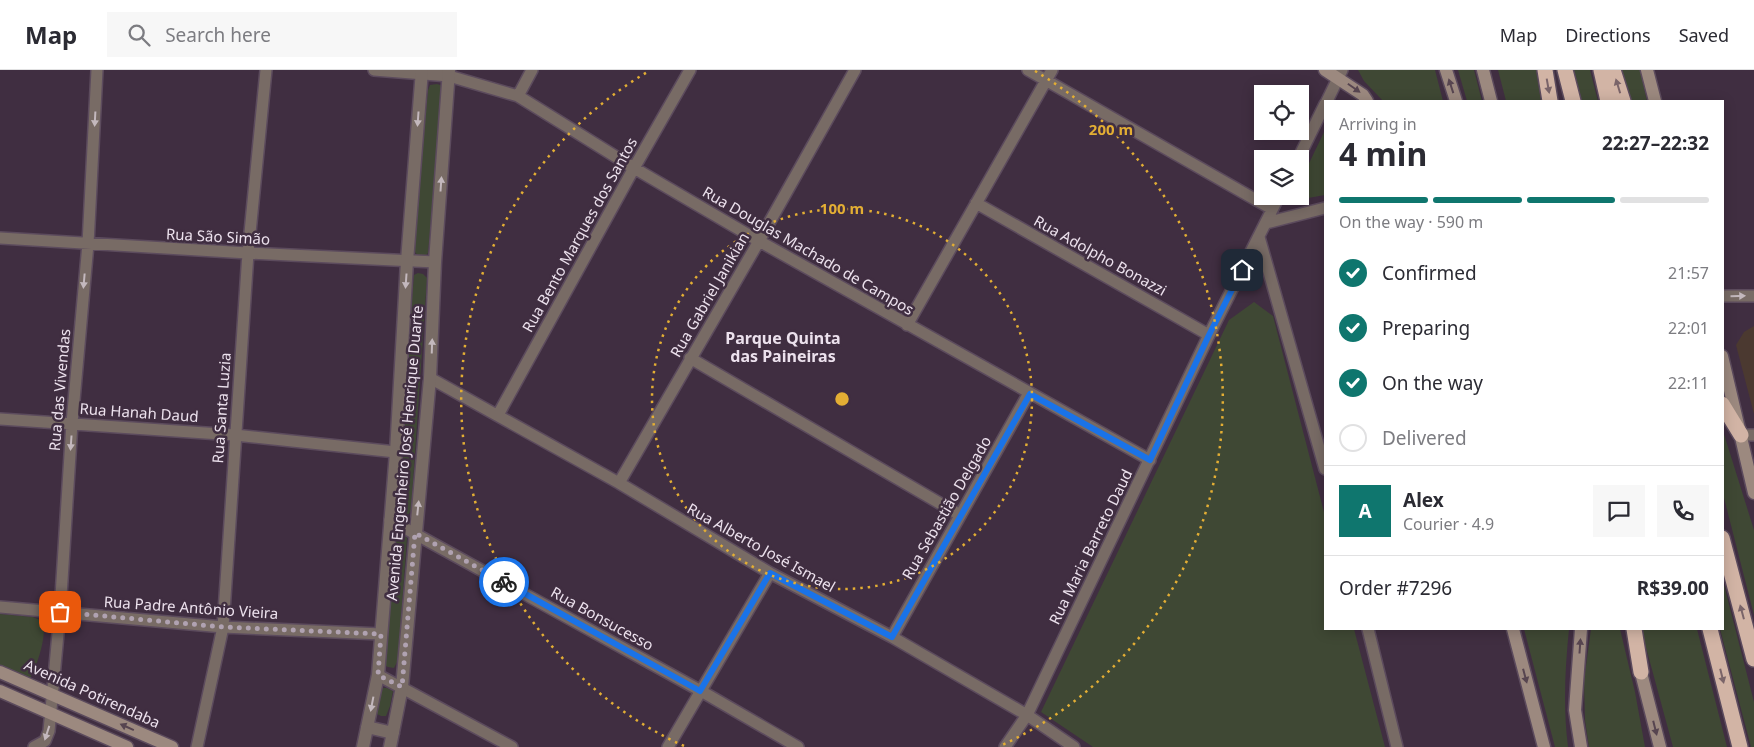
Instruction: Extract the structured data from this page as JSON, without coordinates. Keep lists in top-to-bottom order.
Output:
{
  "streets": {
    "main road": ["Avenida Potirendaba"],
    "street": [
      "Rua Bento Marques dos Santos",
      "Rua São Simão",
      "Rua Douglas Machado de Campos",
      "Rua Adolpho Bonazzi",
      "Rua Gabriel Janikian",
      "Rua das Vivendas",
      "Rua Santa Luzia",
      "Rua Hanah Daud",
      "Avenida Engenheiro José Henrique Duarte",
      "Rua Sebastião Delgado",
      "Rua Maria Barreto Daud",
      "Rua Alberto José Ismael",
      "Rua Padre Antônio Vieira",
      "Rua Bonsucesso"
    ]
  },
  "crossings": [
    ["Rua Bento Marques dos Santos", "Rua Douglas Machado de Campos"],
    ["Rua Bento Marques dos Santos", "Rua Alberto José Ismael"],
    ["Rua São Simão", "Rua das Vivendas"],
    ["Rua São Simão", "Rua Santa Luzia"],
    ["Rua São Simão", "Avenida Engenheiro José Henrique Duarte"],
    ["Rua Douglas Machado de Campos", "Rua Gabriel Janikian"],
    ["Rua Douglas Machado de Campos", "Avenida Engenheiro José Henrique Duarte"],
    ["Rua Douglas Machado de Campos", "Rua Sebastião Delgado"],
    ["Rua Douglas Machado de Campos", "Rua Maria Barreto Daud"],
    ["Rua Adolpho Bonazzi", "Rua Maria Barreto Daud"],
    ["Rua Gabriel Janikian", "Rua Alberto José Ismael"],
    ["Rua das Vivendas", "Rua Hanah Daud"],
    ["Rua das Vivendas", "Rua Padre Antônio Vieira"],
    ["Rua das Vivendas", "Avenida Potirendaba"],
    ["Rua Santa Luzia", "Rua Hanah Daud"],
    ["Rua Santa Luzia", "Rua Padre Antônio Vieira"],
    ["Rua Hanah Daud", "Avenida Engenheiro José Henrique Duarte"],
    ["Avenida Engenheiro José Henrique Duarte", "Rua Alberto José Ismael"],
    ["Avenida Engenheiro José Henrique Duarte", "Rua Padre Antônio Vieira"],
    ["Avenida Engenheiro José Henrique Duarte", "Rua Bonsucesso"],
    ["Rua Sebastião Delgado", "Rua Alberto José Ismael"],
    ["Rua Maria Barreto Daud", "Rua Alberto José Ismael"]
  ],
  "one_way": ["Rua das Vivendas"],
  "districts": ["Parque Quinta das Paineiras"],
  "page": {
    "header": "Map",
    "search": "Search here",
    "nav": ["Map", "Directions", "Saved"],
    "heading": ["4 min", "Arriving in", "22:27–22:32"],
    "panel": [
      "Alex",
      "Courier · 4.9",
      "Order #7296",
      "R$39.00"
    ],
    "bar": "On the way · 590 m",
    "list": [
      ["Confirmed", "21:57"],
      ["Preparing", "22:01"],
      ["On the way", "22:11"],
      "Delivered"
    ],
    "round": "A"
  },
  "rings": ["200 m", "100 m"]
}
